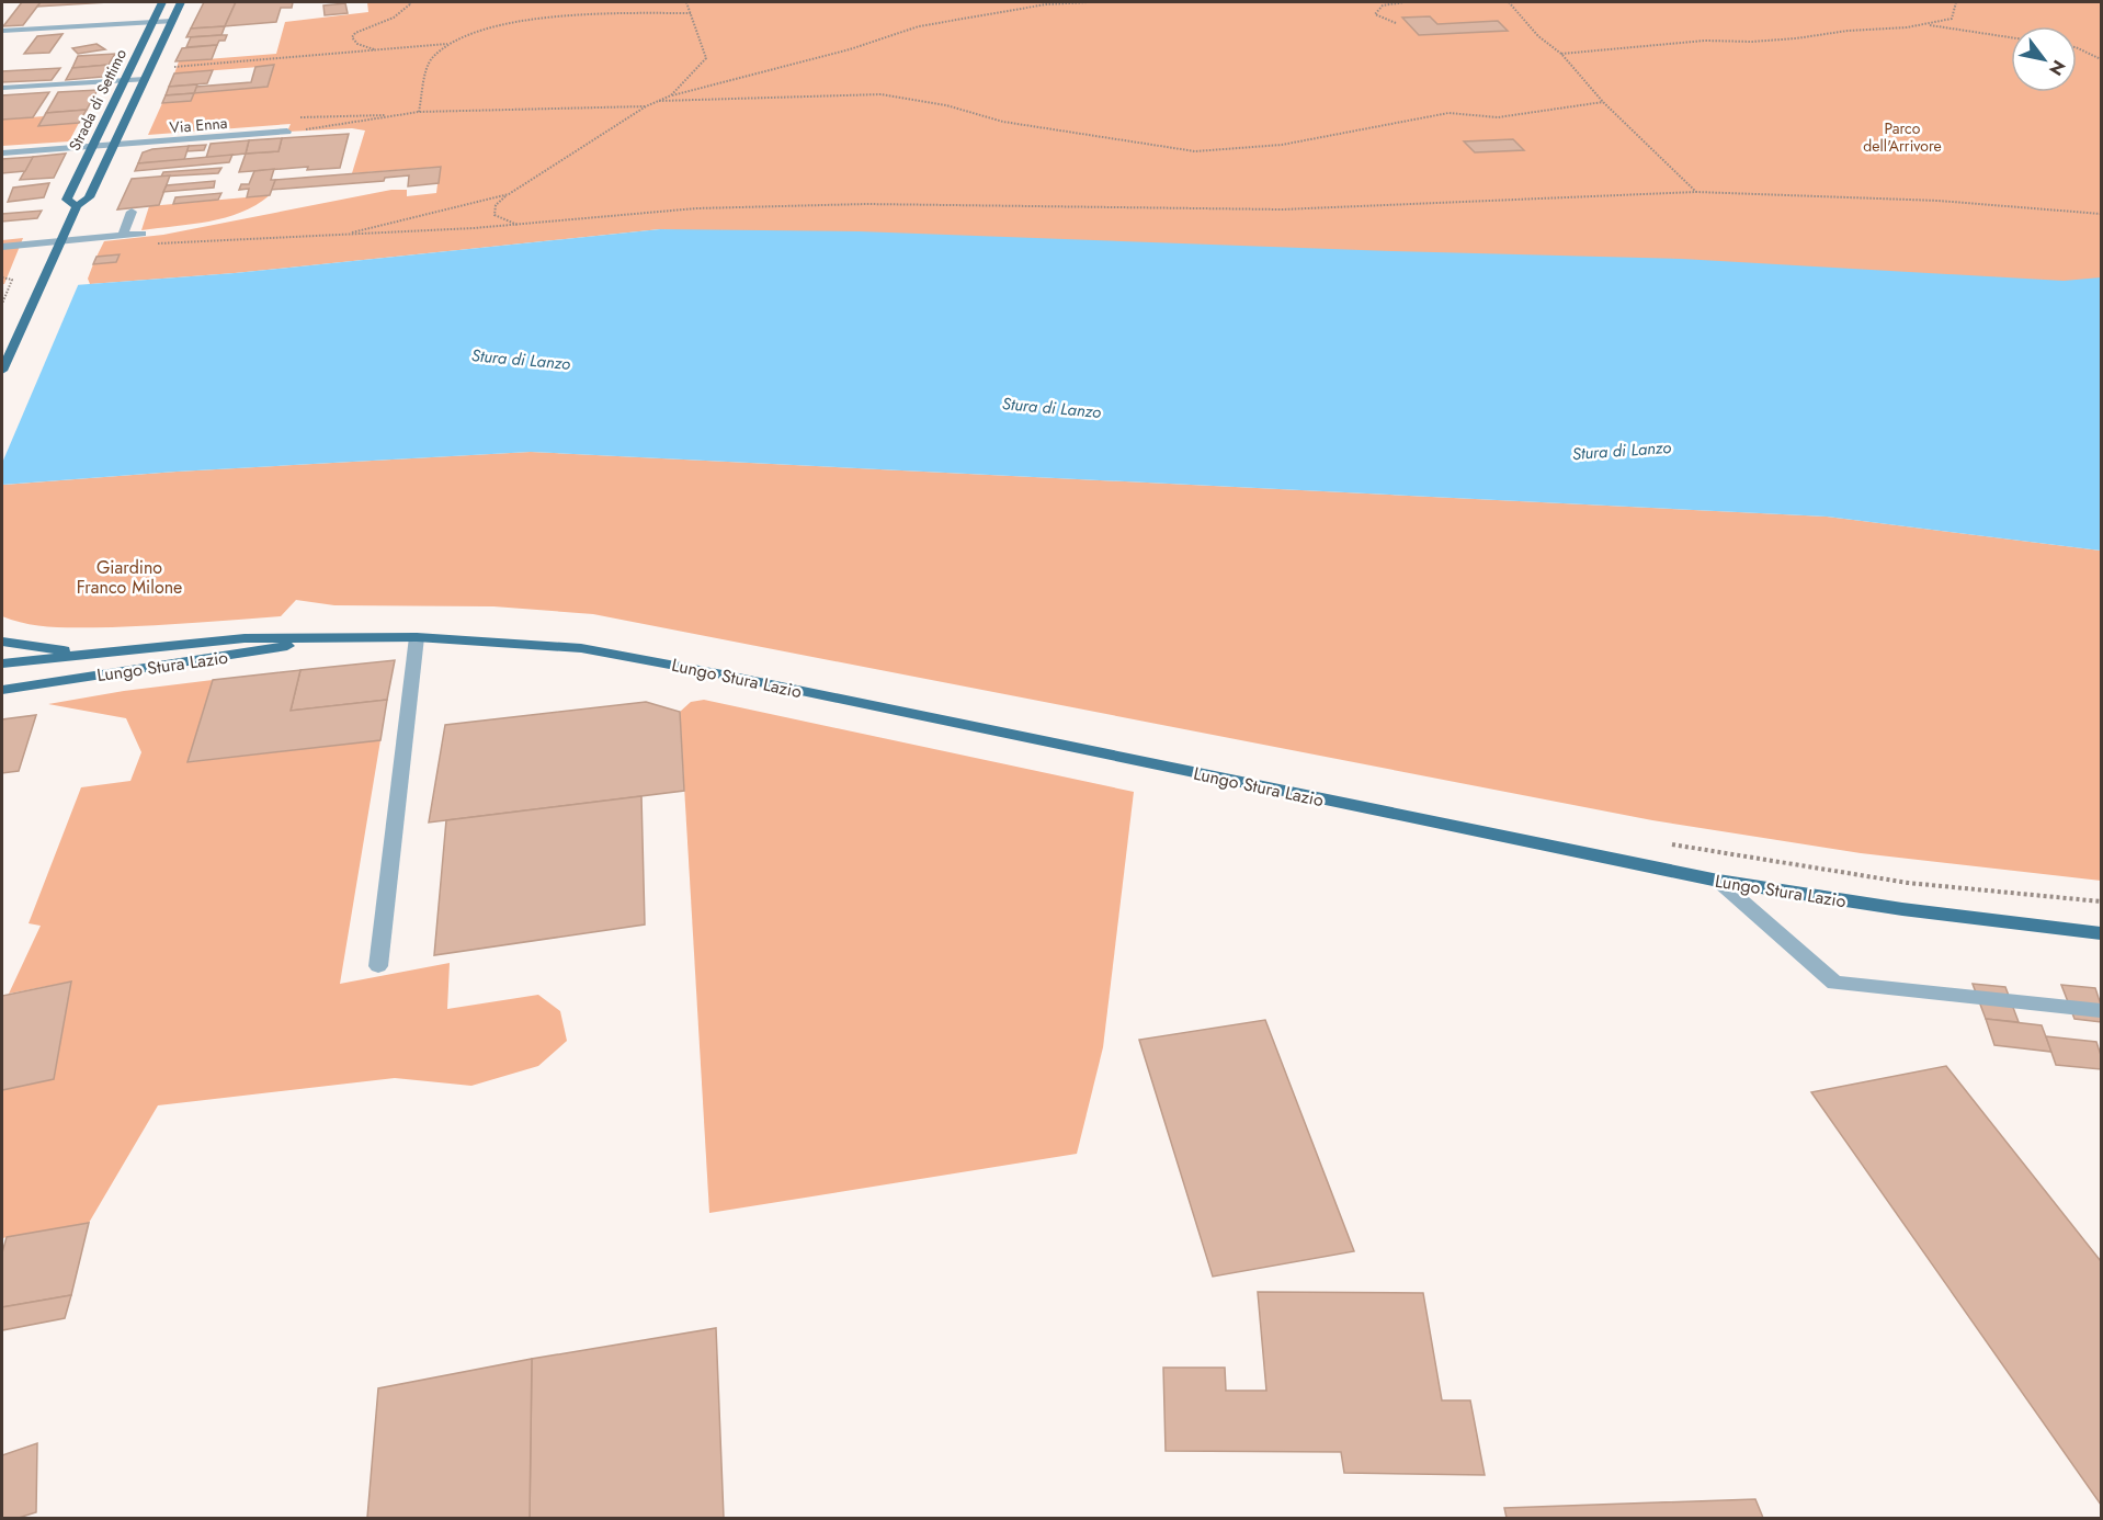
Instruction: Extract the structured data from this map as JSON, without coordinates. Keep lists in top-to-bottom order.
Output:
{
  "streets": {
    "main road": ["Strada di Settimo", "Lungo Stura Lazio"],
    "street": ["Via Enna"]
  },
  "crossings": [
    ["Strada di Settimo", "Via Enna"]
  ],
  "water": ["Stura di Lanzo"],
  "parks": ["Parco dell'Arrivore", "Giardino Franco Milone"],
  "north": "bottom right"
}
